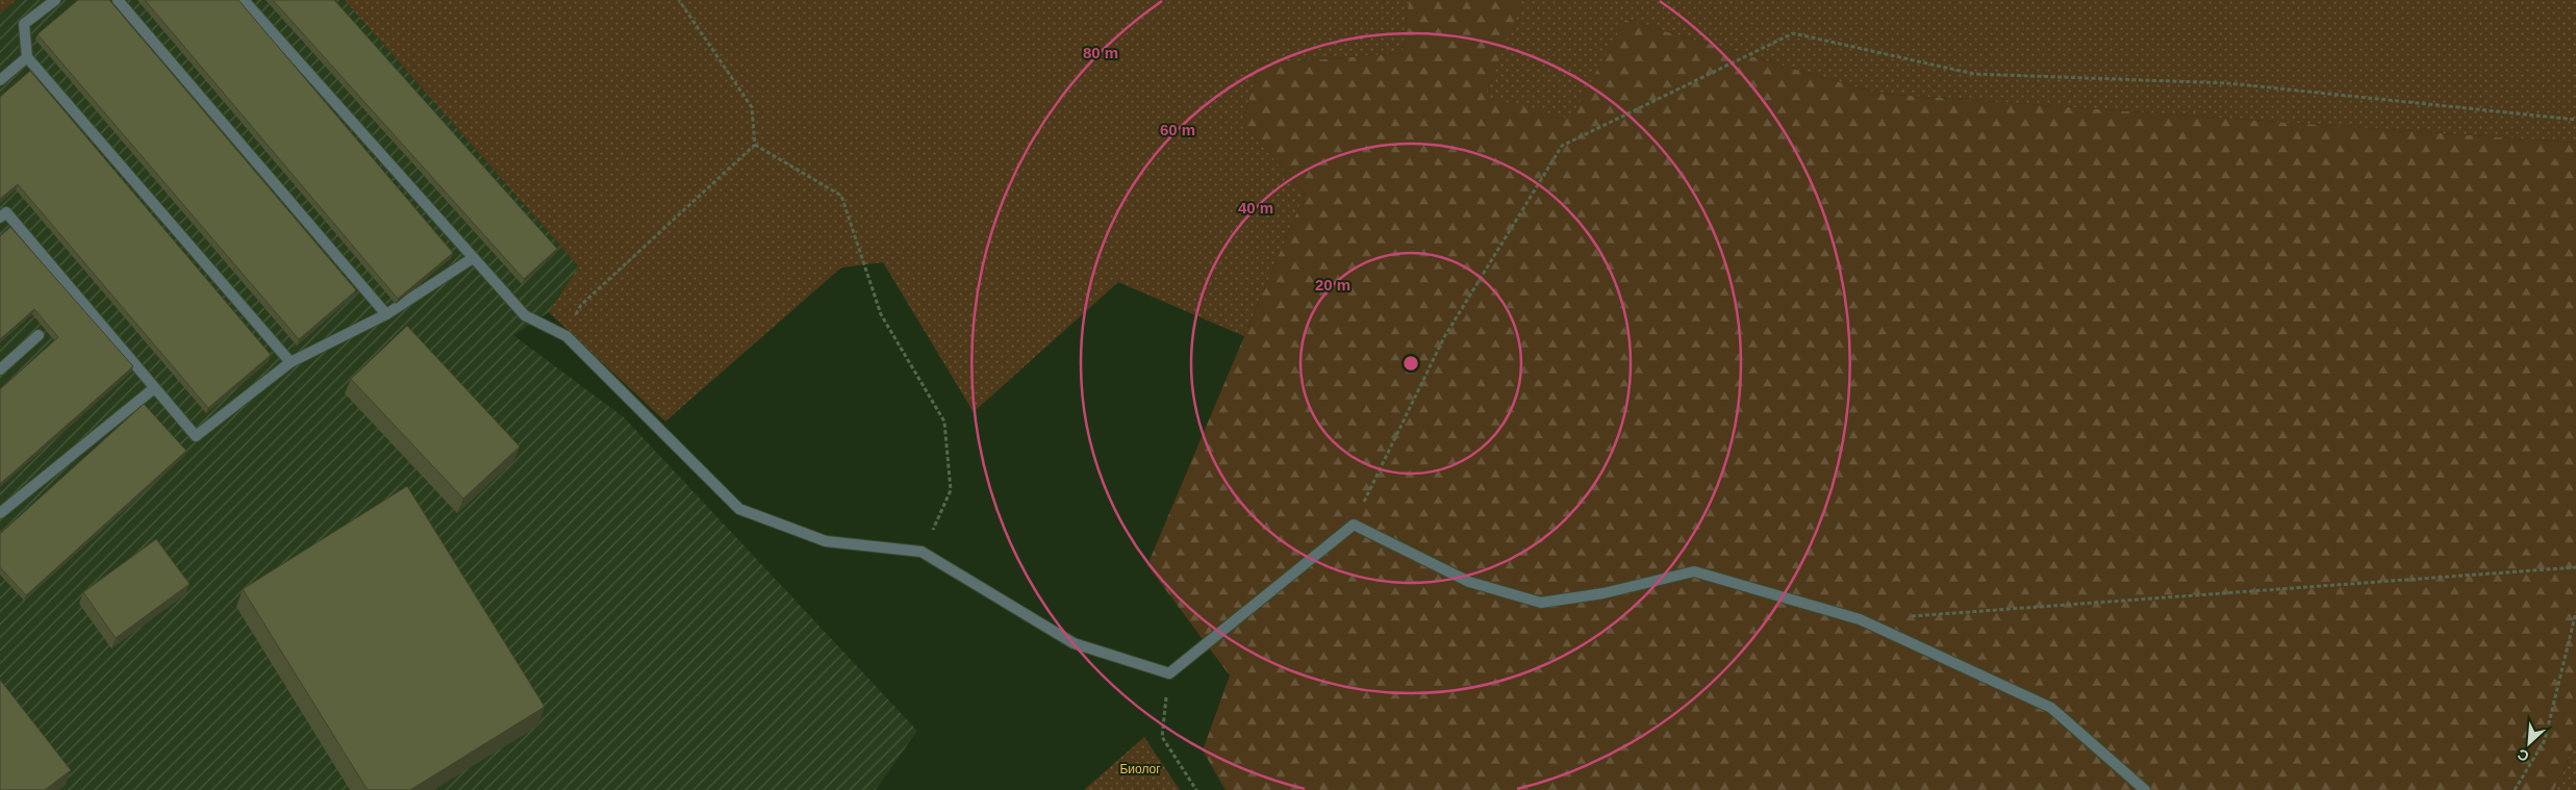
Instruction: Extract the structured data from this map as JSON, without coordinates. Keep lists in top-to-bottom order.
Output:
{
  "parks": ["Биолог"],
  "north": "bottom left",
  "rings": [
    "80 m",
    "60 m",
    "40 m",
    "20 m"
  ]
}
